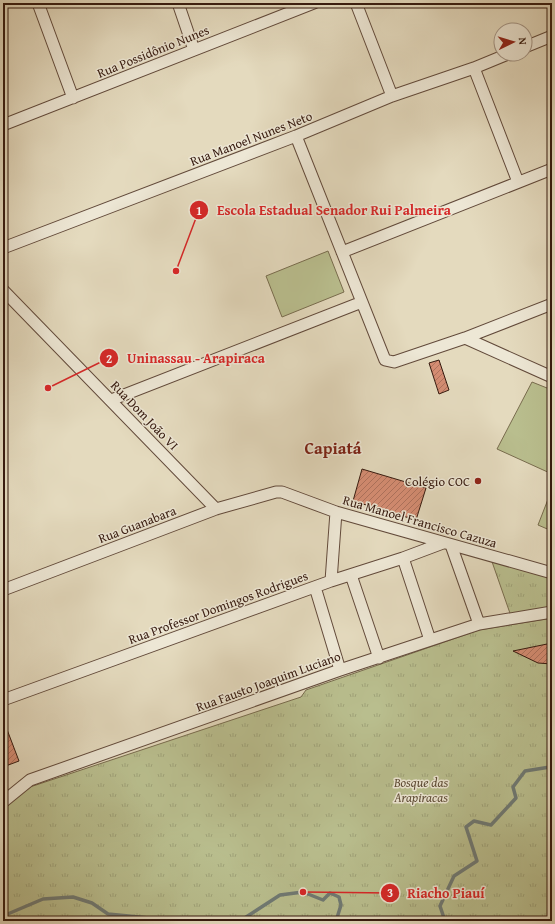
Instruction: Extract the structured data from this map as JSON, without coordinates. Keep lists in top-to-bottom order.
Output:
{
  "streets": {
    "street": [
      "Rua Possidônio Nunes",
      "Rua Manoel Nunes Neto",
      "Rua Dom João VI",
      "Rua Manoel Francisco Cazuza",
      "Rua Guanabara",
      "Rua Professor Domingos Rodrigues",
      "Rua Fausto Joaquim Luciano"
    ]
  },
  "crossings": [
    ["Rua Dom João VI", "Rua Guanabara"],
    ["Rua Manoel Francisco Cazuza", "Rua Guanabara"],
    ["Rua Manoel Francisco Cazuza", "Rua Professor Domingos Rodrigues"]
  ],
  "districts": ["Capiatá"],
  "parks": ["Bosque das Arapiracas"],
  "places": [
    "Escola Estadual Senador Rui Palmeira",
    "Uninassau - Arapiraca",
    "Colégio COC",
    "Riacho Piauí"
  ],
  "north": "right"
}
